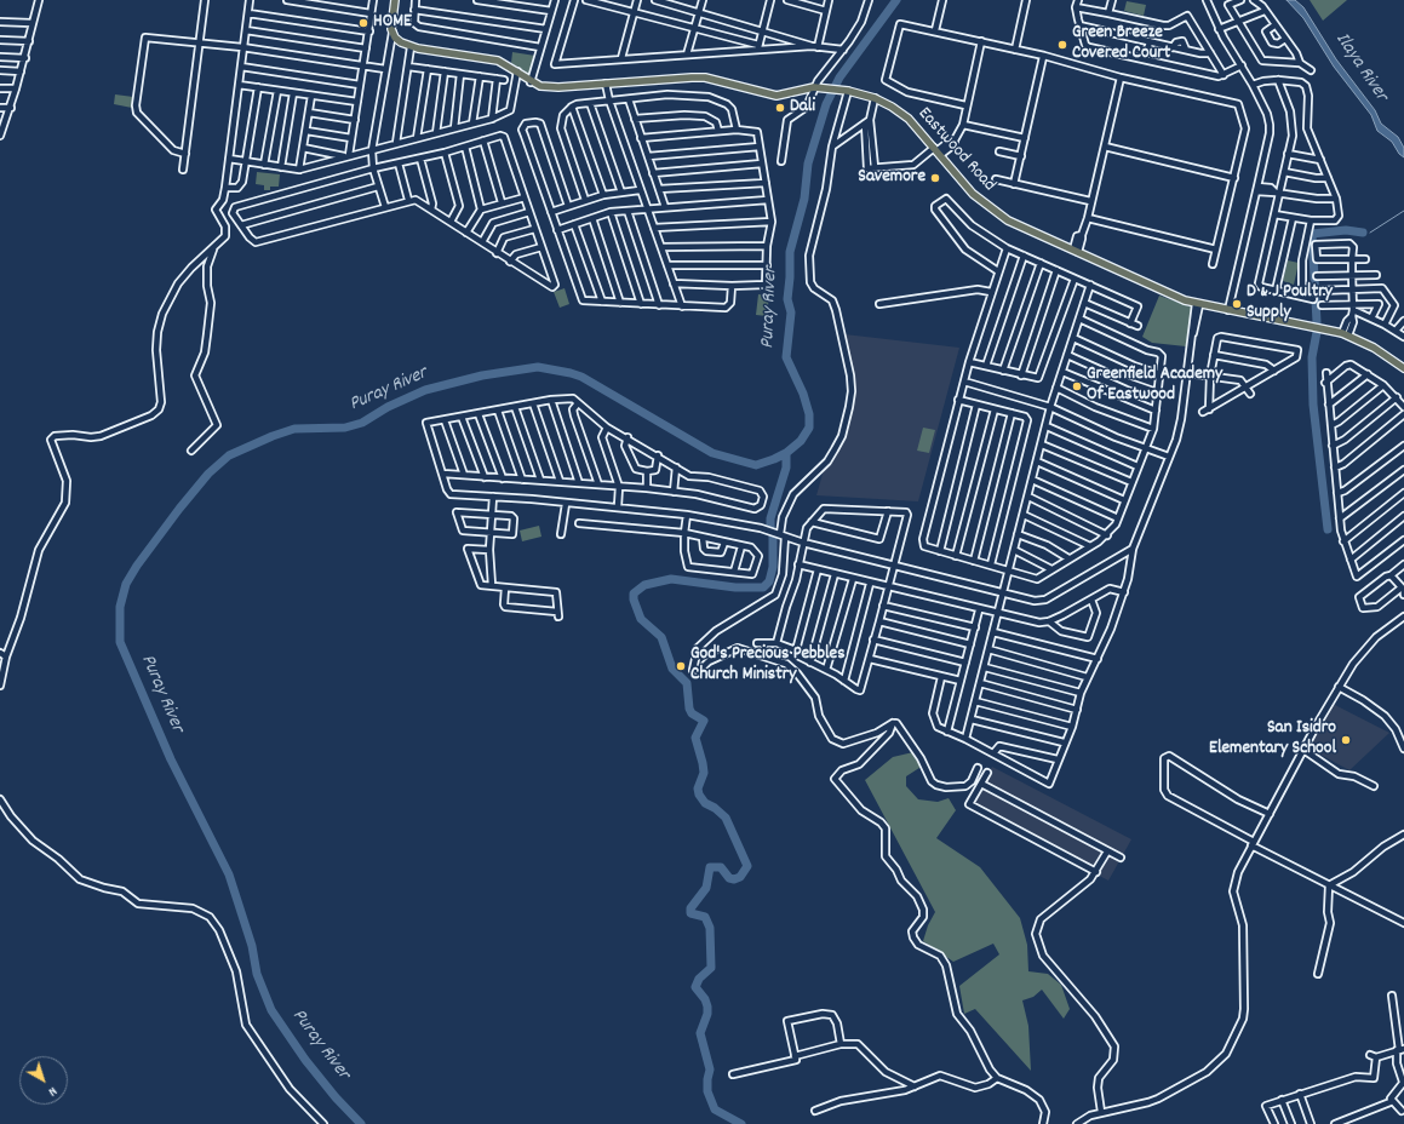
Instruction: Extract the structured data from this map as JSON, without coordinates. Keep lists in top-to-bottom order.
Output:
{
  "streets": {
    "main road": ["Eastwood Road"]
  },
  "water": ["Ilaya River", "Puray River"],
  "places": [
    "HOME",
    "Green Breeze Covered Court",
    "Dali",
    "Savemore",
    "D & J Poultry Supply",
    "Greenfield Academy Of Eastwood",
    "God's Precious Pebbles Church Ministry",
    "San Isidro Elementary School"
  ],
  "north": "bottom right"
}
